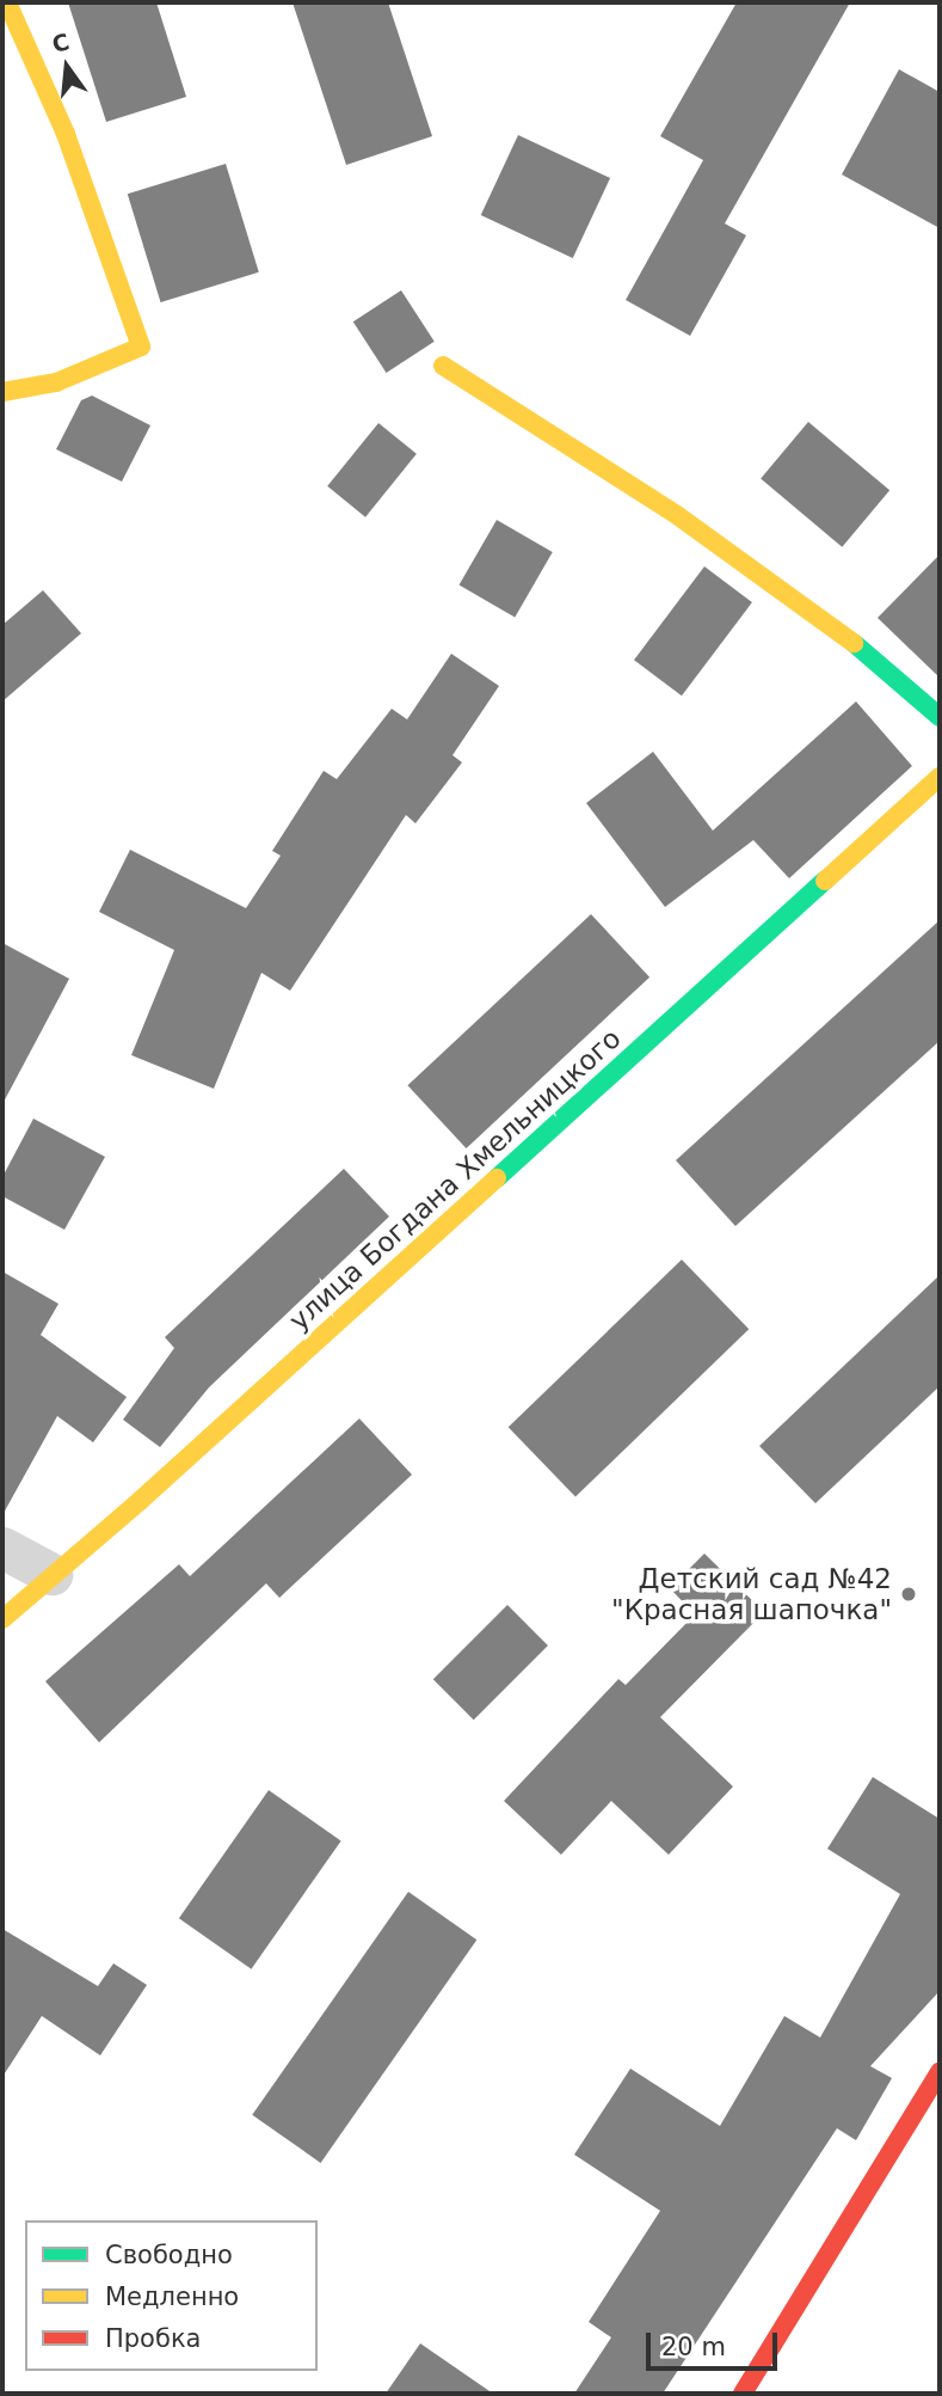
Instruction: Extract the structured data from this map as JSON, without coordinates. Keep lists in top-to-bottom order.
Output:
{
  "streets": {
    "street": ["улица Богдана Хмельницкого"]
  },
  "places": ["Детский сад №42 \"Красная шапочка\""],
  "legend": ["Свободно", "Медленно", "Пробка"],
  "scale_bar": "20 m",
  "north": "top"
}
